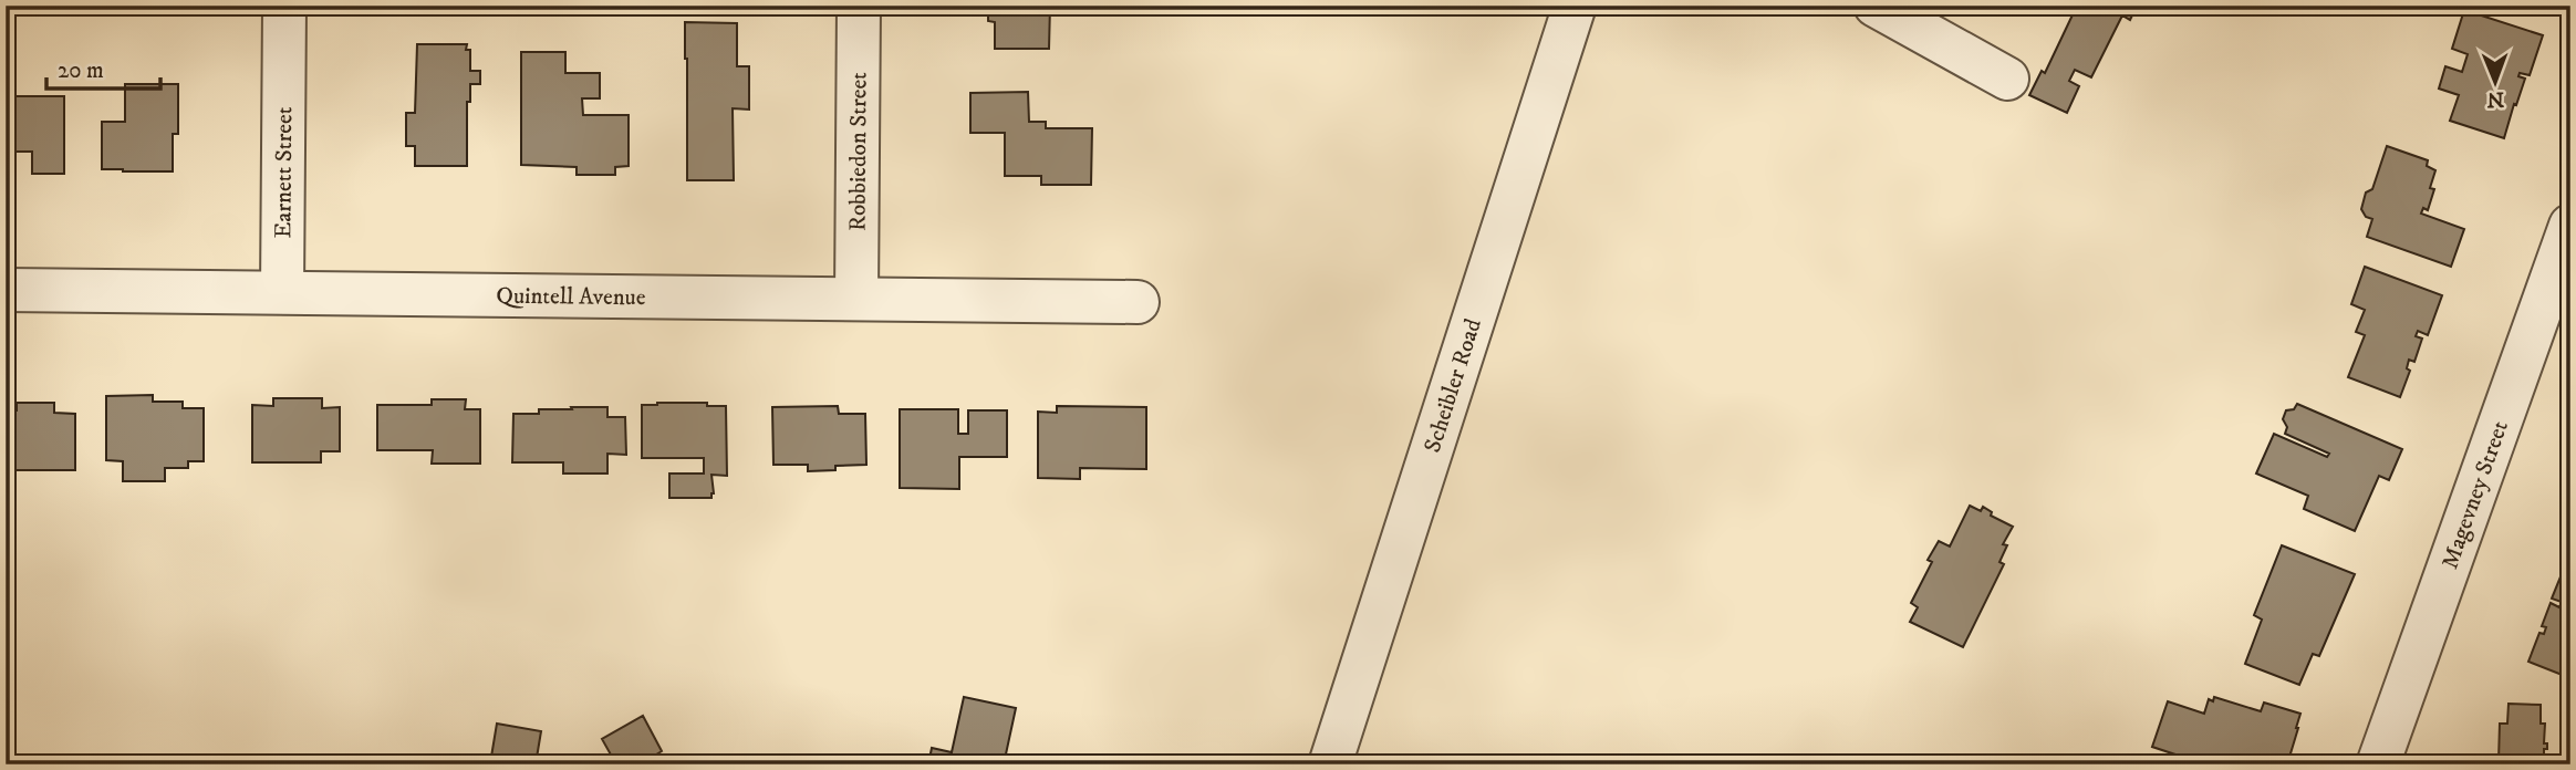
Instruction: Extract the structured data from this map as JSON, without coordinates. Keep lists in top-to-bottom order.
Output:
{
  "streets": {
    "street": [
      "Robbiedon Street",
      "Earnett Street",
      "Quintell Avenue",
      "Scheibler Road",
      "Magevney Street"
    ]
  },
  "crossings": [
    ["Robbiedon Street", "Quintell Avenue"],
    ["Earnett Street", "Quintell Avenue"]
  ],
  "scale_bar": "20 m",
  "north": "bottom"
}
